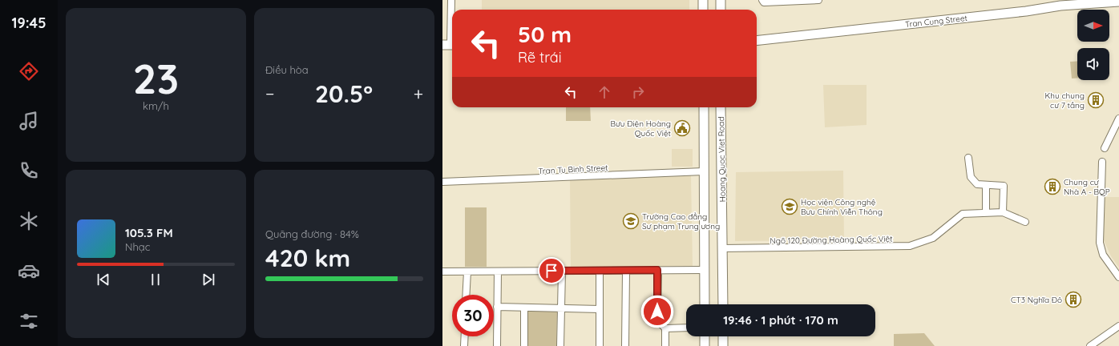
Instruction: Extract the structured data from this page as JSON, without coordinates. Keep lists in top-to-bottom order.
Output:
{
  "streets": {
    "main road": ["Tran Cung Street", "Hoang Quoc Viet Road"],
    "street": ["Tran Tu Binh Street", "Ngõ 120 Đường Hoàng Quốc Việt"]
  },
  "crossings": [
    ["Hoang Quoc Viet Road", "Ngõ 120 Đường Hoàng Quốc Việt"]
  ],
  "places": {
    "building": ["Khu chung cư 7 tầng", "Chung cư Nhà A - BQP", "CT3 Nghĩa Đô"],
    "public building": ["Bưu Điện Hoàng Quốc Việt"],
    "school or university": ["Học viện Công nghệ Bưu Chính Viễn Thông", "Trường Cao đẳng Sư phạm Trung ương"]
  },
  "north": "right",
  "page": {
    "tabs": "19:45",
    "tile": [
      ["23", "km/h"],
      "Điều hòa",
      ["Quãng đường · 84%", "420 km"]
    ],
    "turn": ["50 m", "Rẽ trái"],
    "heat": ["−", "20.5°", "+"],
    "song": ["105.3 FM", "Nhạc"],
    "limit": "30",
    "trip": "19:46 · 1 phút · 170 m"
  }
}
